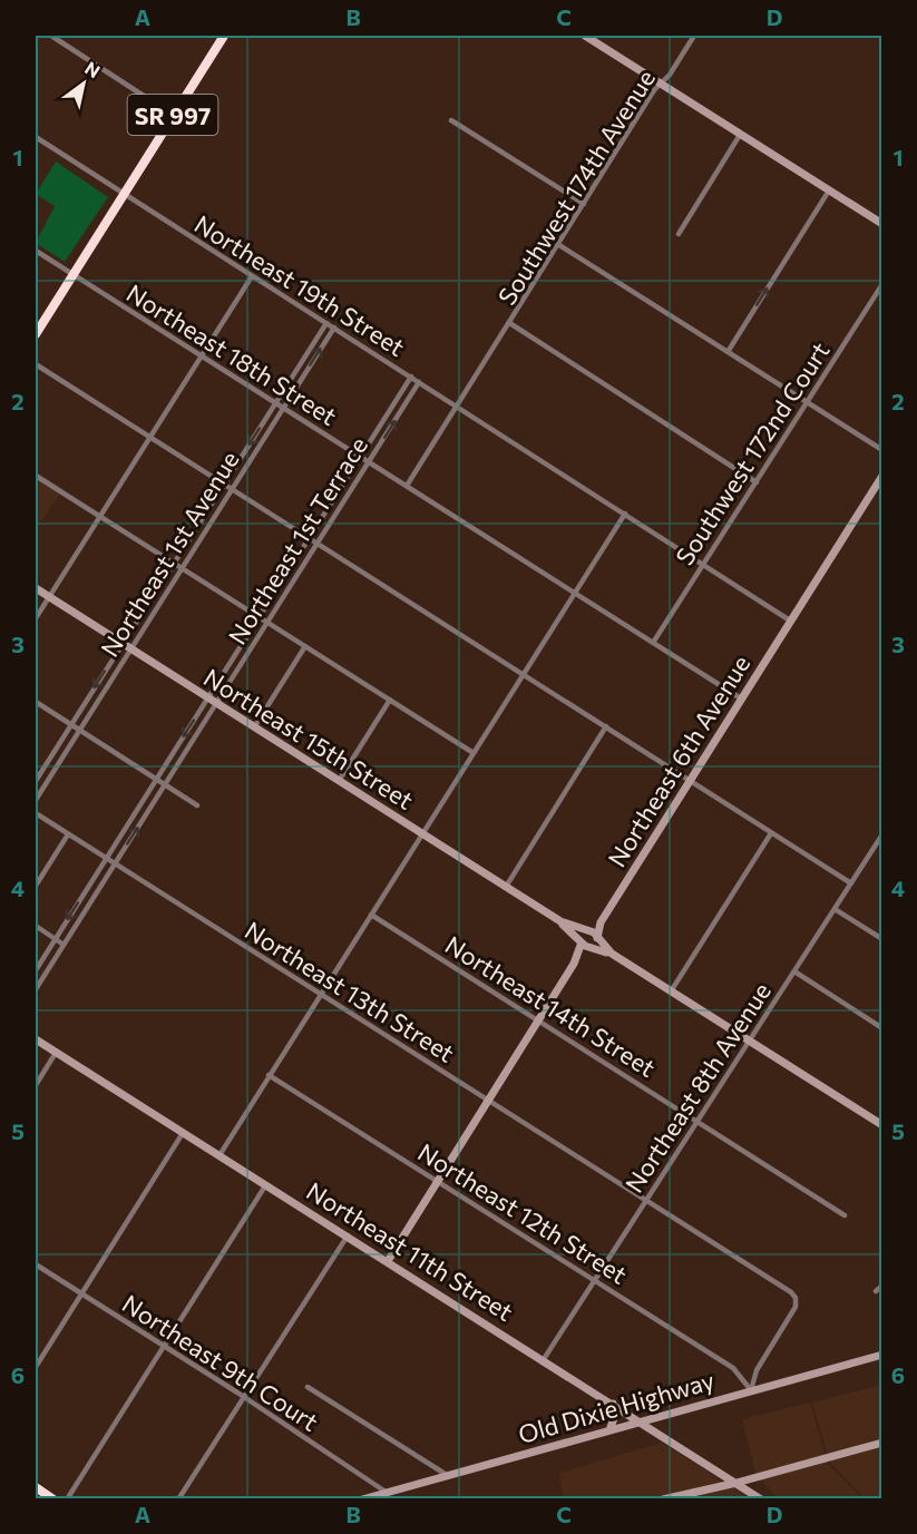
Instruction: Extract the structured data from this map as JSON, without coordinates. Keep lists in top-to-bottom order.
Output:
{
  "streets": {
    "highway": ["SR 997"],
    "street": [
      "Southwest 174th Avenue",
      "Northeast 19th Street",
      "Northeast 18th Street",
      "Southwest 172nd Court",
      "Northeast 1st Terrace",
      "Northeast 1st Avenue",
      "Northeast 15th Street",
      "Northeast 6th Avenue",
      "Northeast 13th Street",
      "Northeast 14th Street",
      "Northeast 8th Avenue",
      "Northeast 12th Street",
      "Northeast 11th Street",
      "Northeast 9th Court",
      "Old Dixie Highway"
    ]
  },
  "crossings": [
    ["SR 997", "Northeast 19th Street"],
    ["SR 997", "Northeast 18th Street"],
    ["Southwest 174th Avenue", "Northeast 19th Street"],
    ["Southwest 174th Avenue", "Northeast 18th Street"],
    ["Northeast 19th Street", "Southwest 172nd Court"],
    ["Northeast 19th Street", "Northeast 1st Terrace"],
    ["Northeast 19th Street", "Northeast 1st Avenue"],
    ["Northeast 19th Street", "Northeast 6th Avenue"],
    ["Northeast 18th Street", "Southwest 172nd Court"],
    ["Northeast 18th Street", "Northeast 1st Terrace"],
    ["Northeast 18th Street", "Northeast 1st Avenue"],
    ["Northeast 18th Street", "Northeast 6th Avenue"],
    ["Northeast 1st Terrace", "Northeast 15th Street"],
    ["Northeast 1st Terrace", "Northeast 13th Street"],
    ["Northeast 1st Avenue", "Northeast 15th Street"],
    ["Northeast 15th Street", "Northeast 6th Avenue"],
    ["Northeast 13th Street", "Northeast 8th Avenue"],
    ["Northeast 13th Street", "Northeast 12th Street"],
    ["Northeast 13th Street", "Old Dixie Highway"],
    ["Northeast 14th Street", "Northeast 8th Avenue"],
    ["Northeast 8th Avenue", "Northeast 12th Street"],
    ["Northeast 8th Avenue", "Northeast 11th Street"],
    ["Northeast 12th Street", "Old Dixie Highway"],
    ["Northeast 11th Street", "Old Dixie Highway"],
    ["Northeast 9th Court", "Old Dixie Highway"]
  ],
  "north": "top right",
  "grid": {
    "columns": [
      "A",
      "B",
      "C",
      "D"
    ],
    "rows": [
      "1",
      "2",
      "3",
      "4",
      "5",
      "6"
    ]
  }
}
